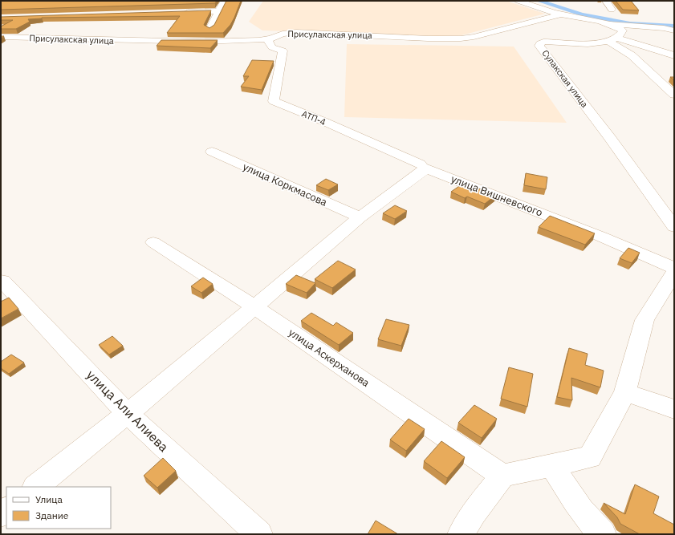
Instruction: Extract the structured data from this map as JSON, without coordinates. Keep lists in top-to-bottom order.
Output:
{
  "streets": {
    "street": [
      "Присулакская улица",
      "Сулакская улица",
      "АТП-4",
      "улица Коркмасова",
      "улица Вишневского",
      "улица Аскерханова",
      "улица Али Алиева"
    ]
  },
  "crossings": [
    ["Присулакская улица", "АТП-4"],
    ["АТП-4", "улица Вишневского"]
  ],
  "legend": ["Улица", "Здание"]
}
